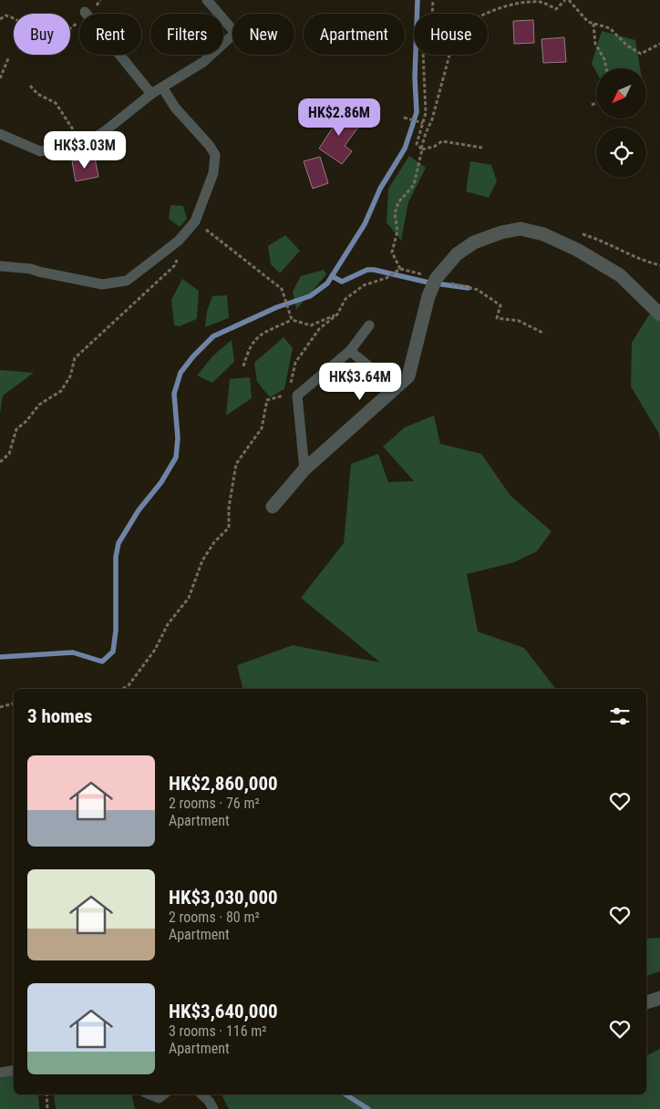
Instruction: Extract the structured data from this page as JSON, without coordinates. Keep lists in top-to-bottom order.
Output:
{
  "north": "bottom left",
  "page": {
    "chip": [
      "Buy",
      "Rent",
      "Filters",
      "New",
      "Apartment",
      "House"
    ],
    "price": ["HK$2.86M", "HK$3.03M", "HK$3.64M"],
    "heading": "3 homes",
    "list": [
      {
        "name": "HK$2,860,000",
        "note": "2 rooms · 76 m² · Apartment"
      },
      {
        "name": "HK$3,030,000",
        "note": "2 rooms · 80 m² · Apartment"
      },
      {
        "name": "HK$3,640,000",
        "note": "3 rooms · 116 m² · Apartment"
      }
    ]
  }
}
